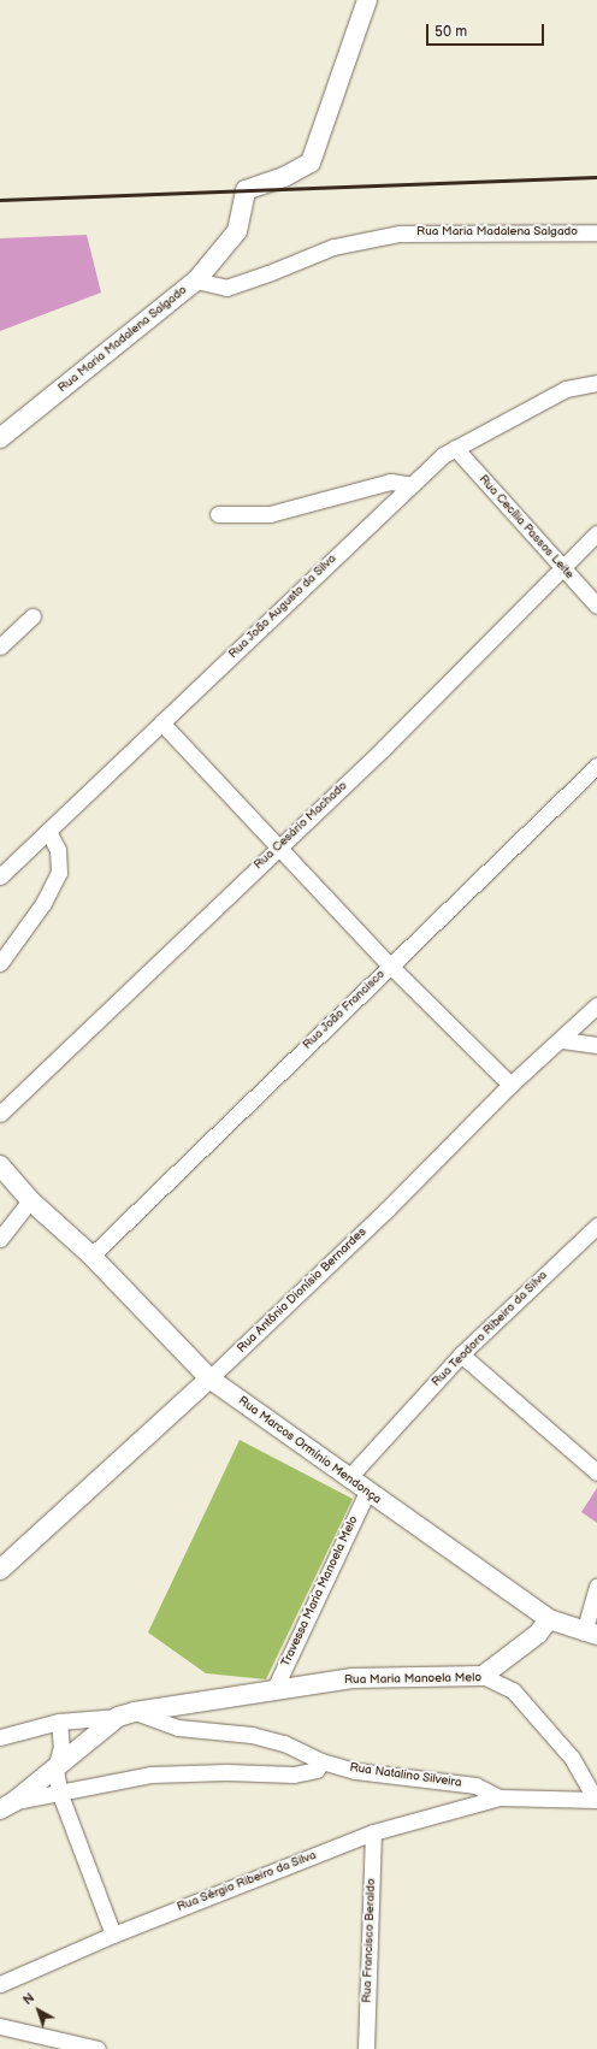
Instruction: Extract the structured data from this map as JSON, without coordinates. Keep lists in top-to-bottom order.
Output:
{
  "streets": {
    "street": [
      "Rua Maria Madalena Salgado",
      "Rua Cecília Passos Leite",
      "Rua João Augusto da Silva",
      "Rua Cesário Machado",
      "Rua João Francisco",
      "Rua Antônio Dionísio Bernardes",
      "Rua Teodoro Ribeiro da Silva",
      "Rua Marcos Ormínio Mendonça",
      "Travessa Maria Manoela Melo",
      "Rua Maria Manoela Melo",
      "Rua Natalino Silveira",
      "Rua Sérgio Ribeiro da Silva",
      "Rua Francisco Beraldo"
    ]
  },
  "crossings": [
    ["Rua Cecília Passos Leite", "Rua João Augusto da Silva"],
    ["Rua Cecília Passos Leite", "Rua Cesário Machado"],
    ["Rua João Francisco", "Rua Marcos Ormínio Mendonça"],
    ["Rua Antônio Dionísio Bernardes", "Rua Marcos Ormínio Mendonça"],
    ["Rua Teodoro Ribeiro da Silva", "Rua Marcos Ormínio Mendonça"],
    ["Rua Marcos Ormínio Mendonça", "Travessa Maria Manoela Melo"],
    ["Travessa Maria Manoela Melo", "Rua Maria Manoela Melo"],
    ["Rua Maria Manoela Melo", "Rua Natalino Silveira"],
    ["Rua Natalino Silveira", "Rua Sérgio Ribeiro da Silva"],
    ["Rua Sérgio Ribeiro da Silva", "Rua Francisco Beraldo"]
  ],
  "scale_bar": "50 m",
  "north": "top left"
}
